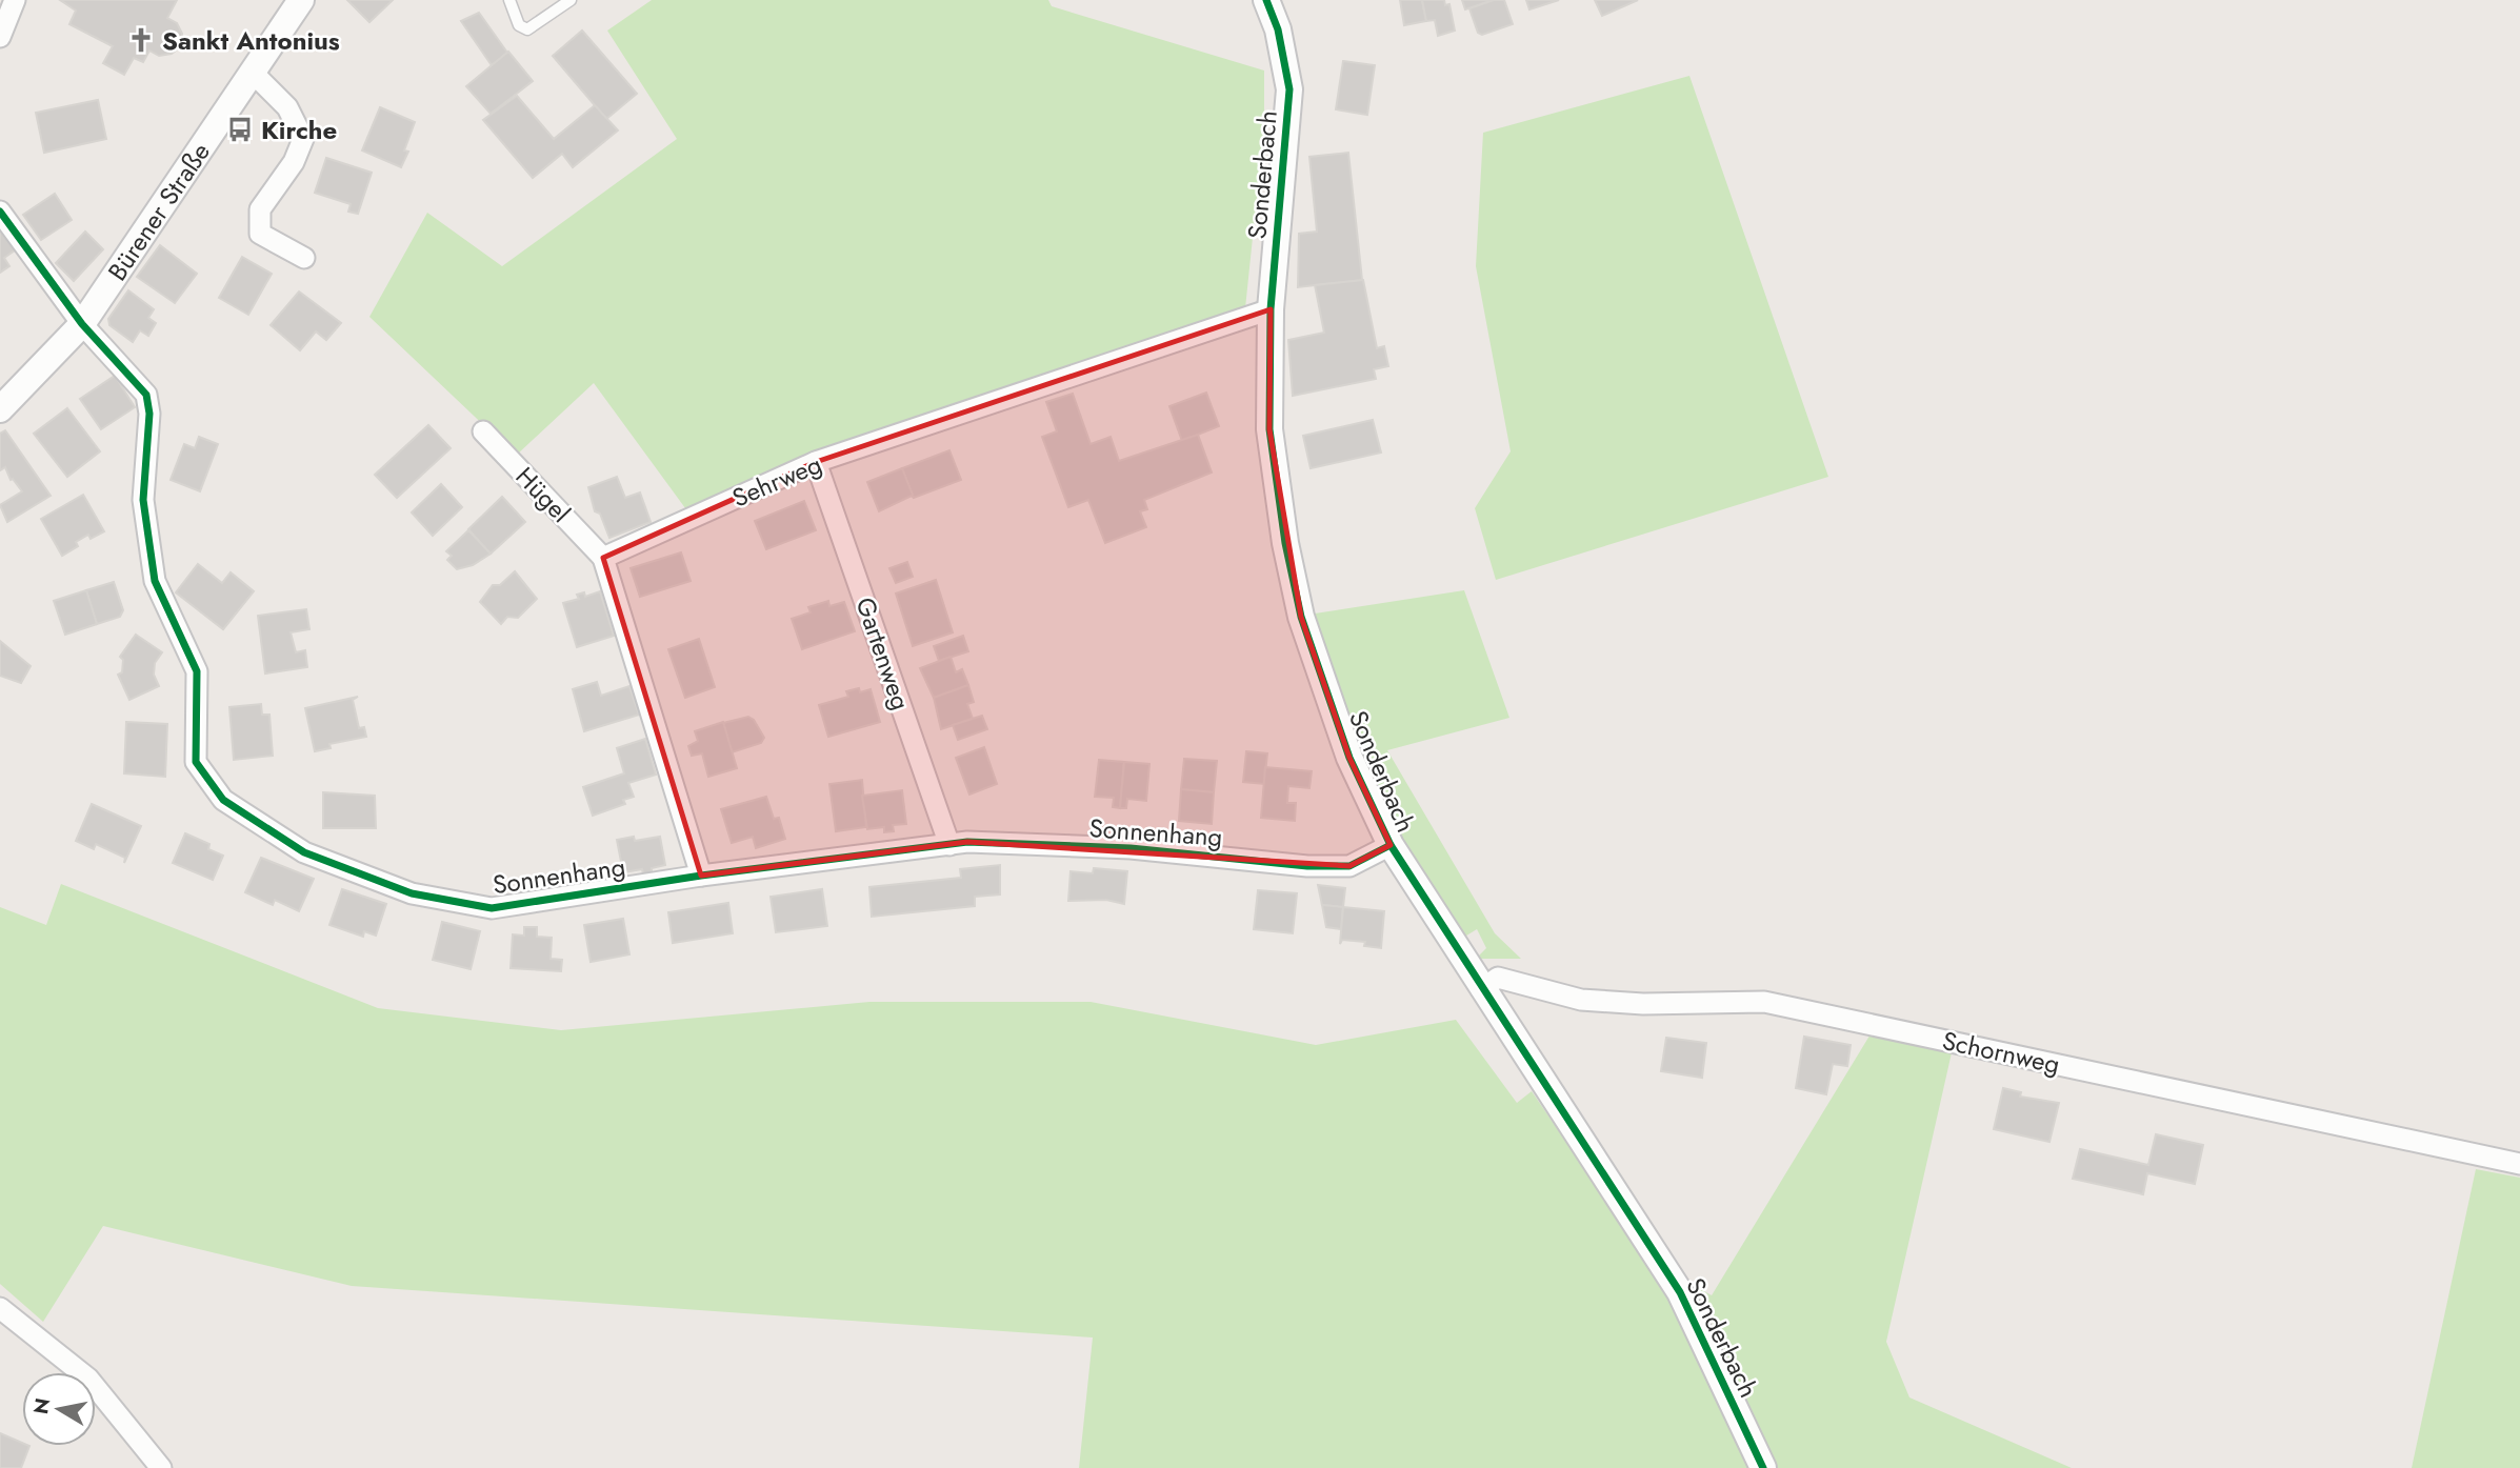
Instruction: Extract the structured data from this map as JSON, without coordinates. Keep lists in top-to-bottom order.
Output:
{
  "streets": {
    "street": [
      "Sonderbach",
      "Bürener Straße",
      "Sehrweg",
      "Hügel",
      "Gartenweg",
      "Sonnenhang",
      "Schornweg"
    ]
  },
  "crossings": [
    ["Sonderbach", "Sehrweg"],
    ["Sonderbach", "Sonnenhang"],
    ["Sonderbach", "Schornweg"],
    ["Bürener Straße", "Sonnenhang"],
    ["Sehrweg", "Hügel"],
    ["Sehrweg", "Gartenweg"],
    ["Gartenweg", "Sonnenhang"]
  ],
  "places": {
    "church": ["Sankt Antonius"],
    "bus stop": ["Kirche"]
  },
  "north": "left"
}
